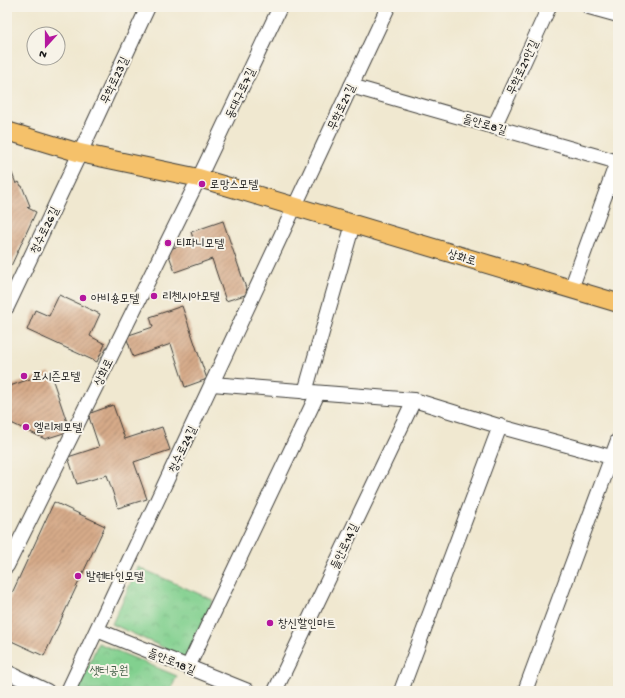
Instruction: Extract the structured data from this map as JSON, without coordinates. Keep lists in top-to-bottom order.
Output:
{
  "streets": {
    "main road": ["상화로"],
    "street": [
      "무학로21안길",
      "무학로23길",
      "동대구로7길",
      "무학로21길",
      "들안로8길",
      "청수로26길",
      "청수로24길",
      "들안로14길",
      "들안로18길"
    ]
  },
  "crossings": [
    ["무학로21안길", "들안로8길"],
    ["무학로23길", "청수로26길"],
    ["무학로23길", "상화로"],
    ["동대구로7길", "상화로"],
    ["무학로21길", "들안로8길"],
    ["무학로21길", "상화로"],
    ["무학로21길", "청수로24길"],
    ["청수로26길", "상화로"],
    ["상화로", "청수로24길"],
    ["청수로24길", "들안로18길"]
  ],
  "parks": ["샛터공원"],
  "places": [
    "로망스모텔",
    "티파니모텔",
    "리첸시아모텔",
    "아비숑모텔",
    "포시즌모텔",
    "엘리제모텔",
    "발렌타인모텔",
    "창신할인마트"
  ],
  "north": "bottom"
}
